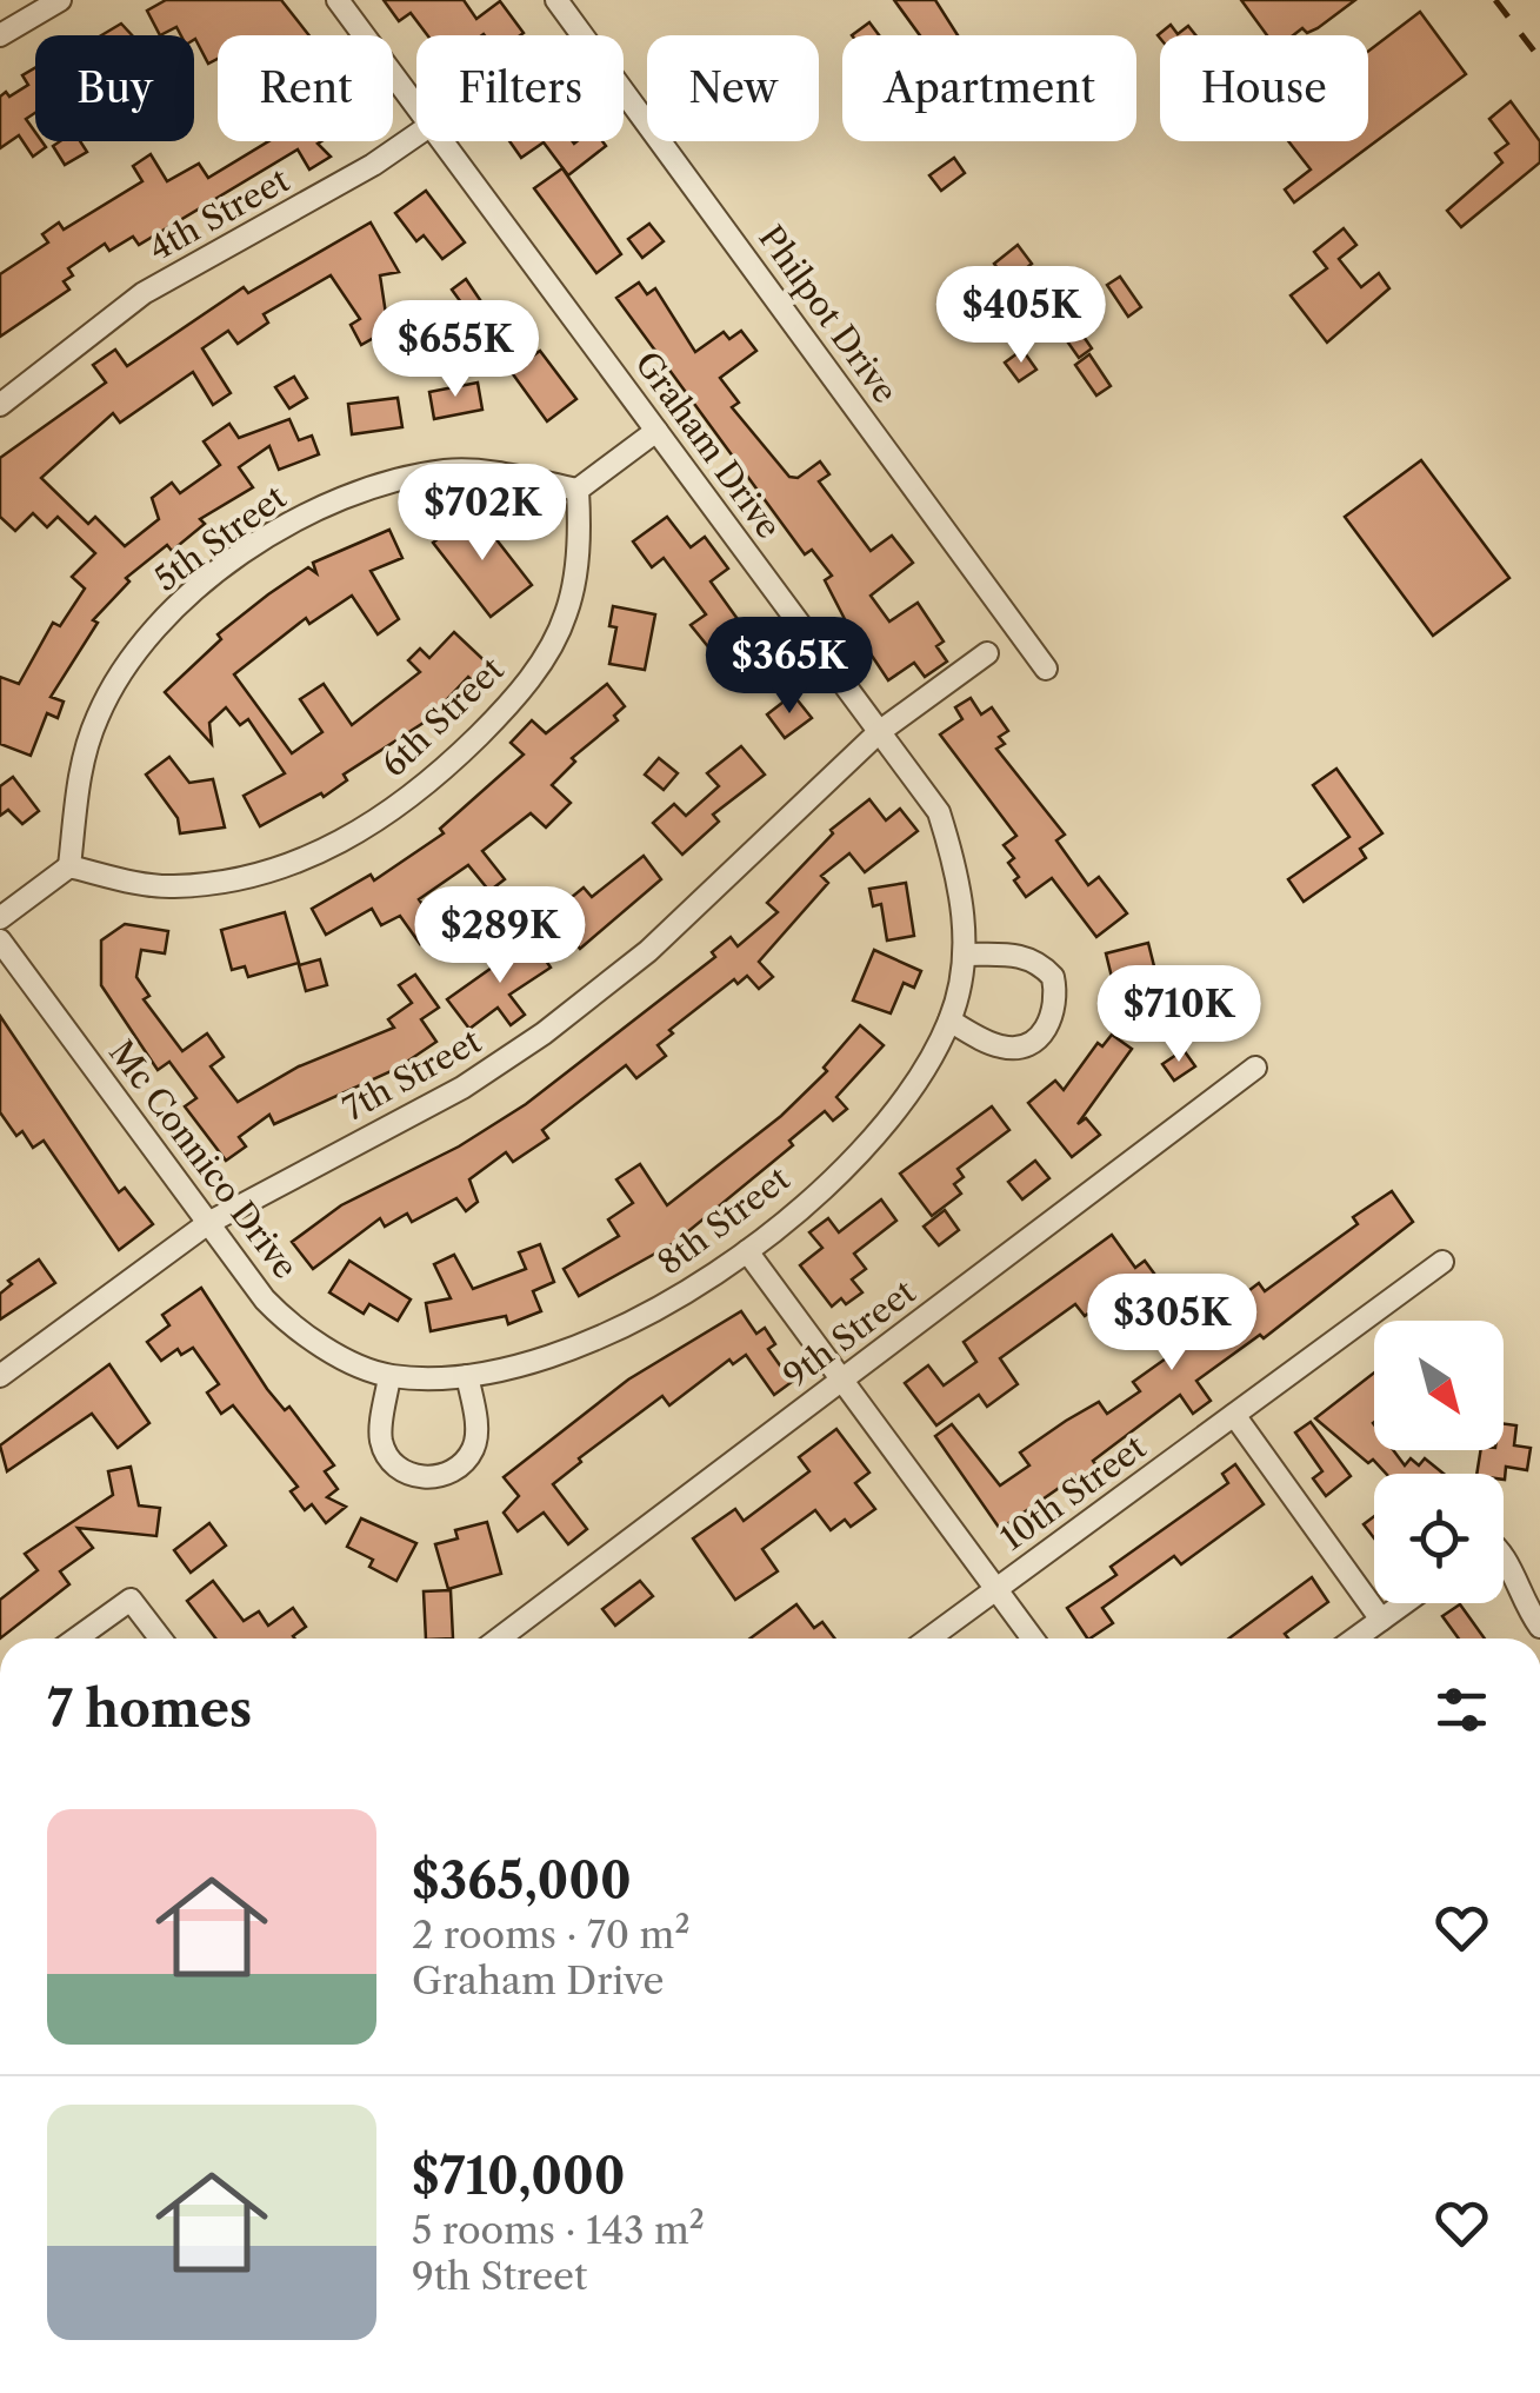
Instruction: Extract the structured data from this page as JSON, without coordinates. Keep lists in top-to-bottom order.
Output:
{
  "streets": {
    "street": [
      "4th Street",
      "Philpot Drive",
      "Graham Drive",
      "5th Street",
      "6th Street",
      "7th Street",
      "Mc Connico Drive",
      "8th Street",
      "9th Street",
      "10th Street"
    ]
  },
  "crossings": [
    ["Graham Drive", "7th Street"],
    ["Graham Drive", "8th Street"],
    ["5th Street", "6th Street"],
    ["7th Street", "Mc Connico Drive"],
    ["Mc Connico Drive", "8th Street"]
  ],
  "north": "bottom right",
  "page": {
    "chip": [
      "Buy",
      "Rent",
      "Filters",
      "New",
      "Apartment",
      "House"
    ],
    "price": [
      "$405K",
      "$655K",
      "$702K",
      "$365K",
      "$289K",
      "$710K",
      "$305K"
    ],
    "heading": "7 homes",
    "list": [
      {
        "name": "$365,000",
        "note": "2 rooms · 70 m² · Graham Drive"
      },
      {
        "name": "$710,000",
        "note": "5 rooms · 143 m² · 9th Street"
      }
    ]
  }
}
